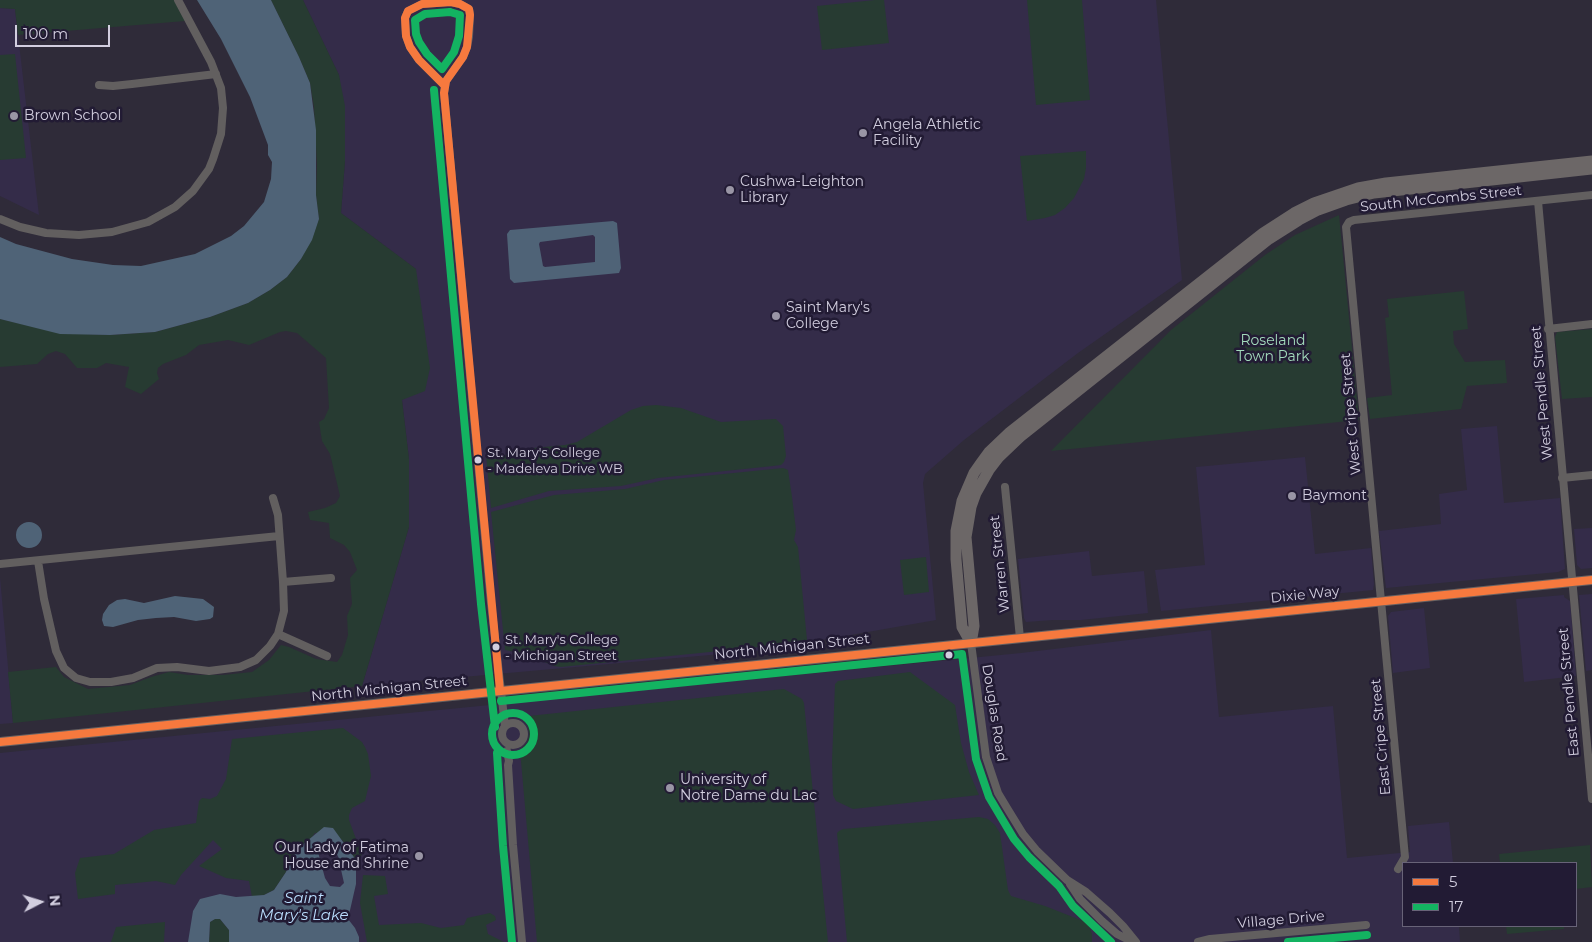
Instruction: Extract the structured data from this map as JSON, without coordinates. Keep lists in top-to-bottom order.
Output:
{
  "streets": {
    "main road": ["Dixie Way", "North Michigan Street"],
    "street": [
      "South McCombs Street",
      "West Pendle Street",
      "West Cripe Street",
      "Warren Street",
      "East Pendle Street",
      "Douglas Road",
      "East Cripe Street",
      "Village Drive"
    ]
  },
  "crossings": [
    ["South McCombs Street", "West Pendle Street"],
    ["South McCombs Street", "West Cripe Street"],
    ["West Pendle Street", "Dixie Way"],
    ["West Pendle Street", "East Pendle Street"],
    ["West Cripe Street", "Dixie Way"],
    ["West Cripe Street", "East Cripe Street"],
    ["Warren Street", "Dixie Way"],
    ["Warren Street", "North Michigan Street"],
    ["Dixie Way", "North Michigan Street"],
    ["Dixie Way", "East Pendle Street"],
    ["Dixie Way", "East Cripe Street"],
    ["North Michigan Street", "Douglas Road"]
  ],
  "water": ["Saint Mary's Lake"],
  "parks": ["Roseland Town Park"],
  "places": [
    "Brown School",
    "Angela Athletic Facility",
    "Cushwa-Leighton Library",
    "Saint Mary's College",
    "St. Mary's College - Madeleva Drive WB",
    "Baymont",
    "St. Mary's College - Michigan Street",
    "University of Notre Dame du Lac",
    "Our Lady of Fatima House and Shrine"
  ],
  "lines": ["transit line 5", "transit line 17"],
  "legend": ["5", "17"],
  "scale_bar": "100 m",
  "north": "right"
}
